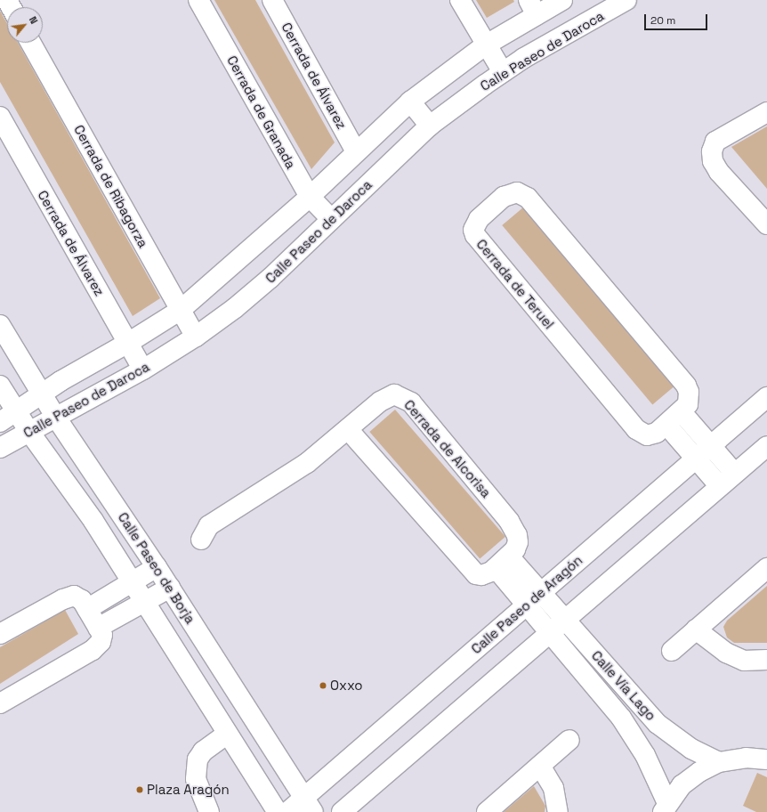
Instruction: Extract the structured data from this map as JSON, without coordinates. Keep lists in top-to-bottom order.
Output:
{
  "streets": {
    "street": [
      "Calle Paseo de Daroca",
      "Cerrada de Álvarez",
      "Cerrada de Granada",
      "Cerrada de Ribagorza",
      "Cerrada de Teruel",
      "Cerrada de Alcorisa",
      "Calle Paseo de Borja",
      "Calle Paseo de Aragón",
      "Calle Vía Lago"
    ]
  },
  "crossings": [
    ["Calle Paseo de Daroca", "Cerrada de Álvarez"],
    ["Calle Paseo de Daroca", "Cerrada de Granada"],
    ["Calle Paseo de Daroca", "Cerrada de Ribagorza"],
    ["Calle Paseo de Daroca", "Calle Paseo de Borja"],
    ["Calle Paseo de Borja", "Calle Paseo de Aragón"],
    ["Calle Paseo de Aragón", "Calle Vía Lago"]
  ],
  "places": ["Oxxo", "Plaza Aragón"],
  "scale_bar": "20 m",
  "north": "top right"
}
